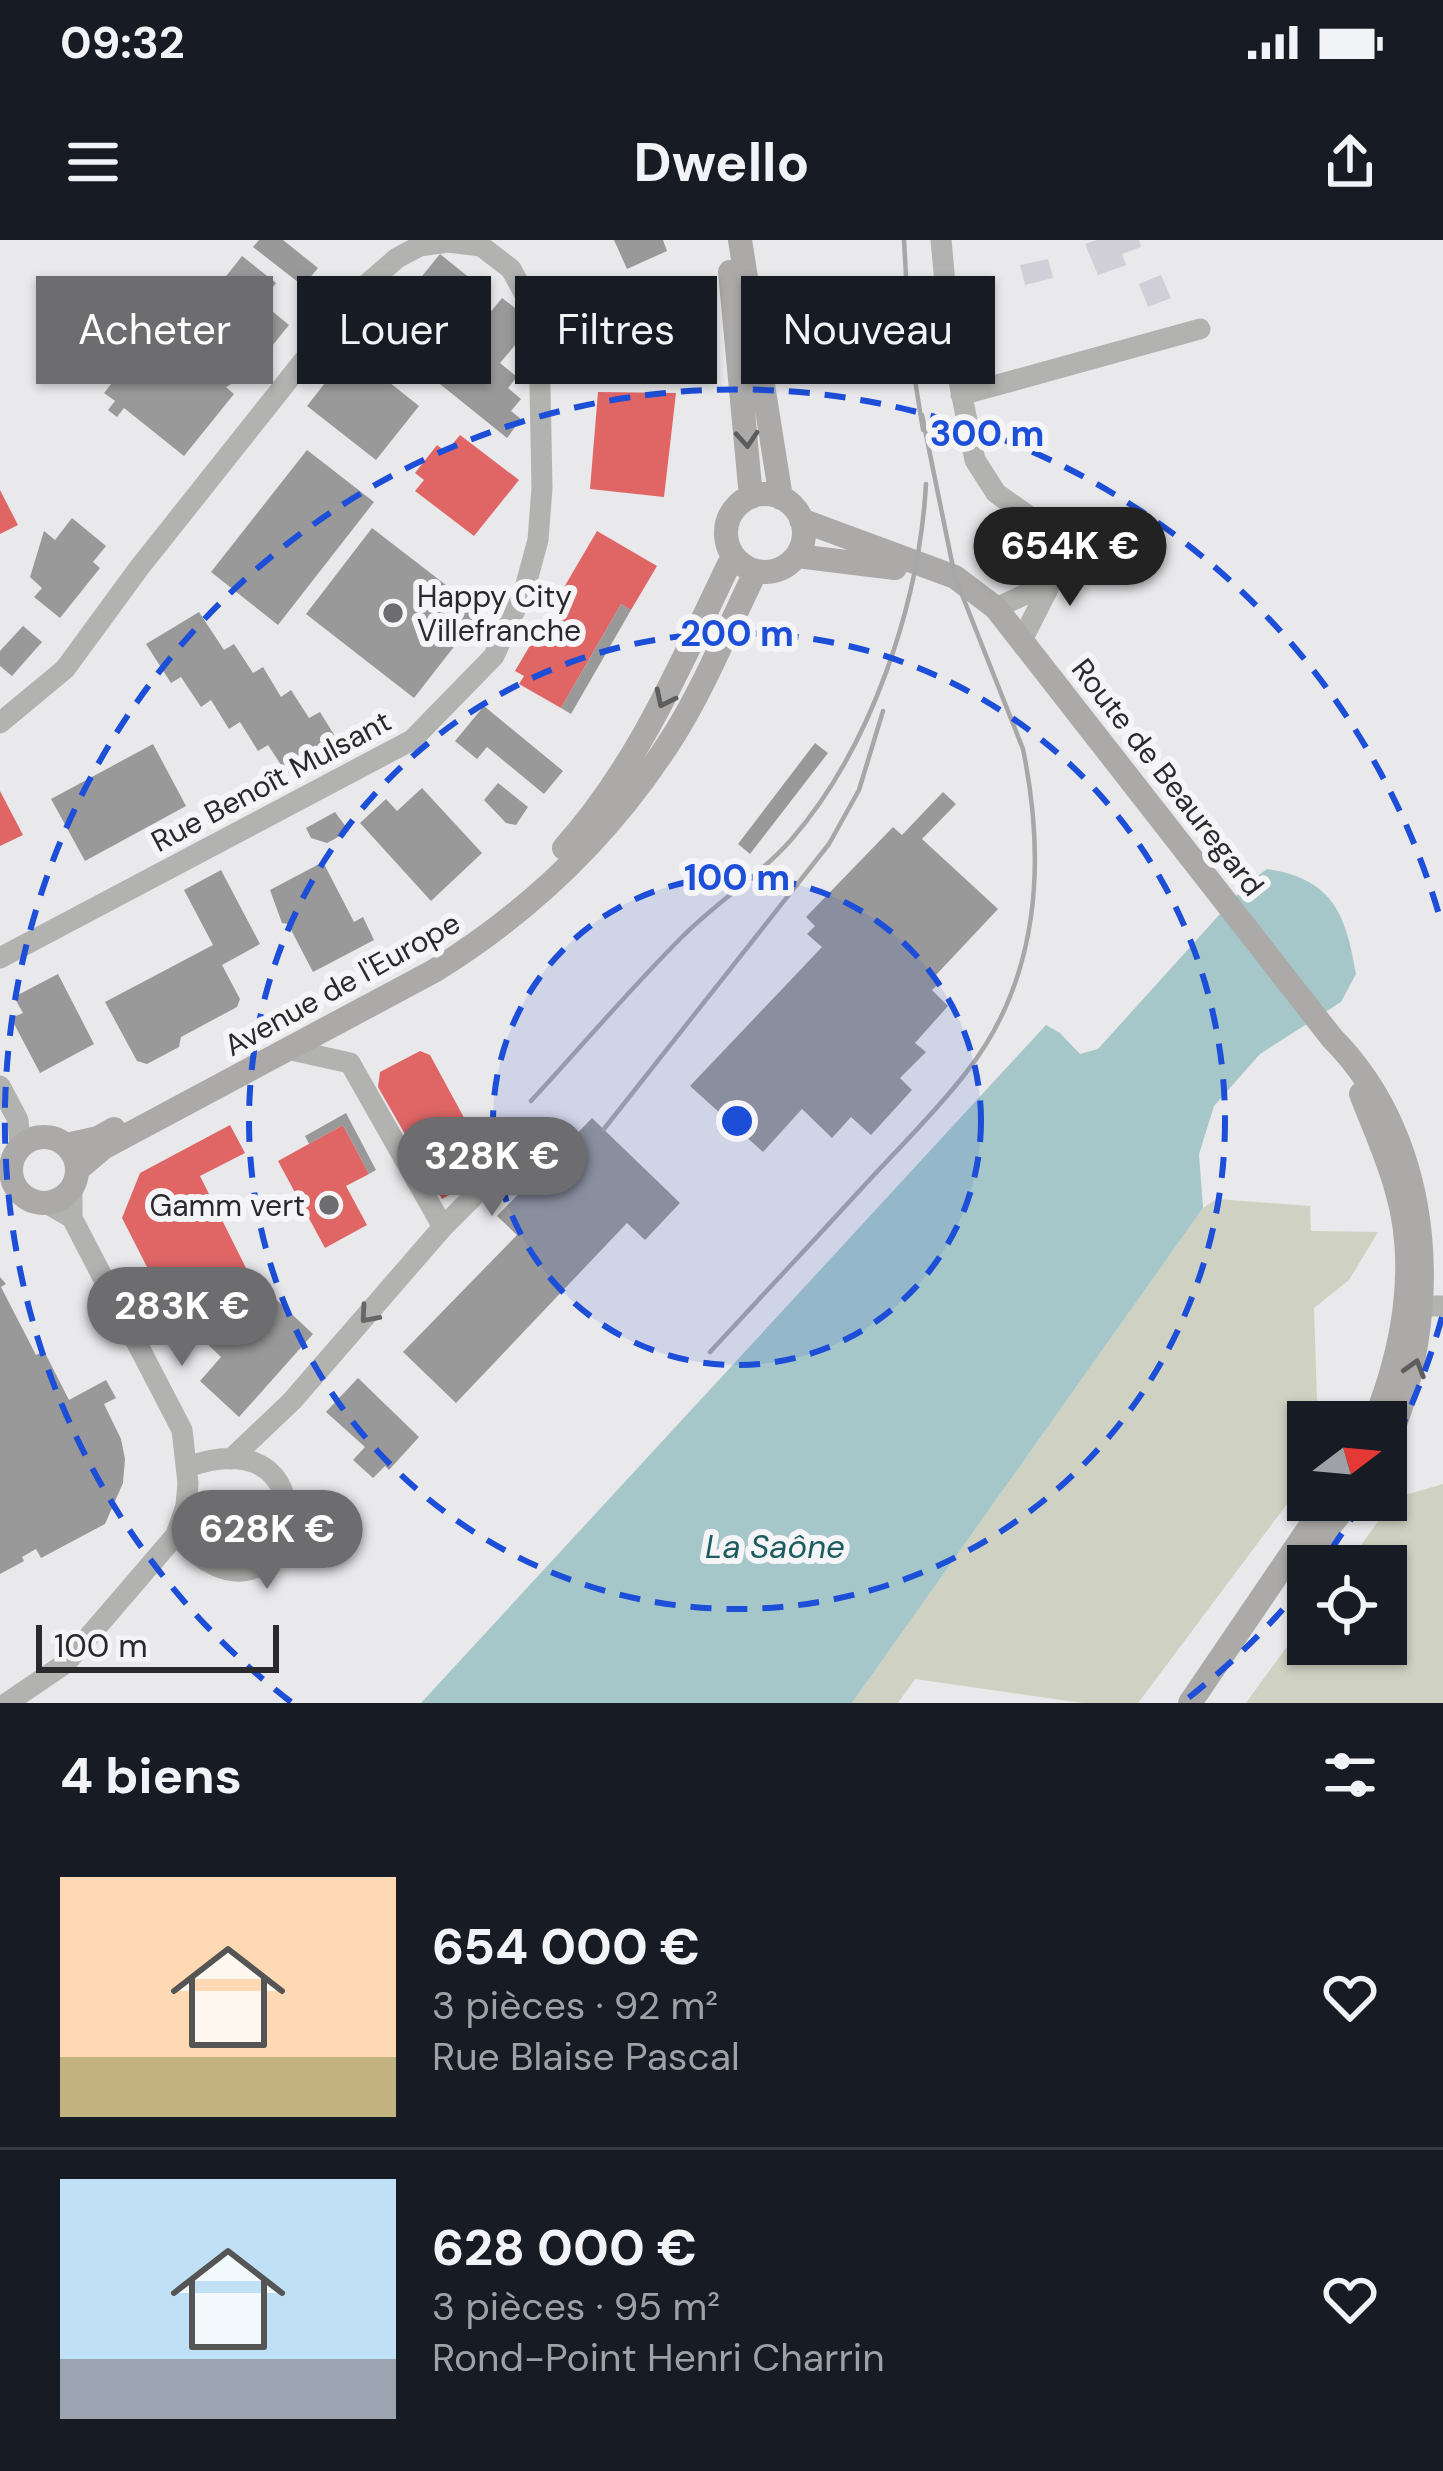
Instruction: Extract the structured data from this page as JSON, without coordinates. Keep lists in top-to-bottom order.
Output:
{
  "streets": {
    "main road": ["Route de Beauregard", "Avenue de l'Europe"],
    "street": ["Rue Benoît Mulsant"]
  },
  "crossings": [
    ["Route de Beauregard", "Avenue de l'Europe"]
  ],
  "water": ["La Saône"],
  "places": ["Happy City Villefranche", "Gamm vert"],
  "scale_bar": "100 m",
  "north": "right",
  "page": {
    "status": "09:32",
    "header": "Dwello",
    "chip": [
      "Acheter",
      "Louer",
      "Filtres",
      "Nouveau"
    ],
    "price": [
      "654K €",
      "328K €",
      "283K €",
      "628K €"
    ],
    "scale": "100 m",
    "heading": "4 biens",
    "list": [
      {
        "name": "654 000 €",
        "note": "3 pièces · 92 m² · Rue Blaise Pascal"
      },
      {
        "name": "628 000 €",
        "note": "3 pièces · 95 m² · Rond-Point Henri Charrin"
      }
    ]
  },
  "rings": ["300 m", "200 m", "100 m"]
}
